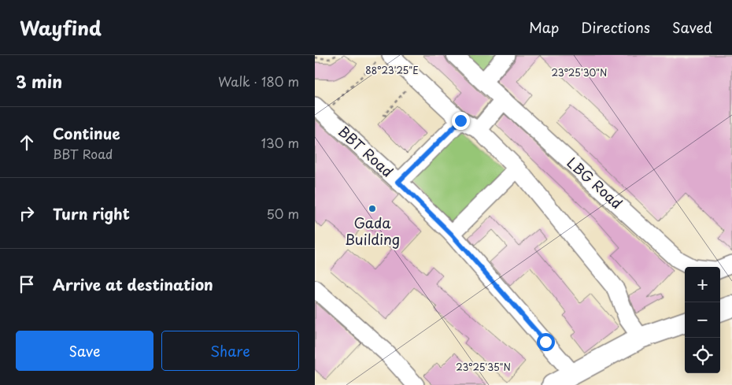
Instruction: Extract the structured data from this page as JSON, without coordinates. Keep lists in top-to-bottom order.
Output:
{
  "streets": {
    "street": ["BBT Road", "LBG Road"]
  },
  "places": ["Gada Building"],
  "page": {
    "header": "Wayfind",
    "nav": ["Map", "Directions", "Saved"],
    "heading": ["3 min", "Walk · 180 m"],
    "list": [
      ["Continue", "BBT Road", "130 m"],
      ["Turn right", "50 m"],
      "Arrive at destination"
    ],
    "map_buttons": ["+", "−"],
    "buttons": ["Save", "Share"]
  },
  "coordinates": ["88°23'25\"E", "23°25'30\"N", "23°25'35\"N"]
}
